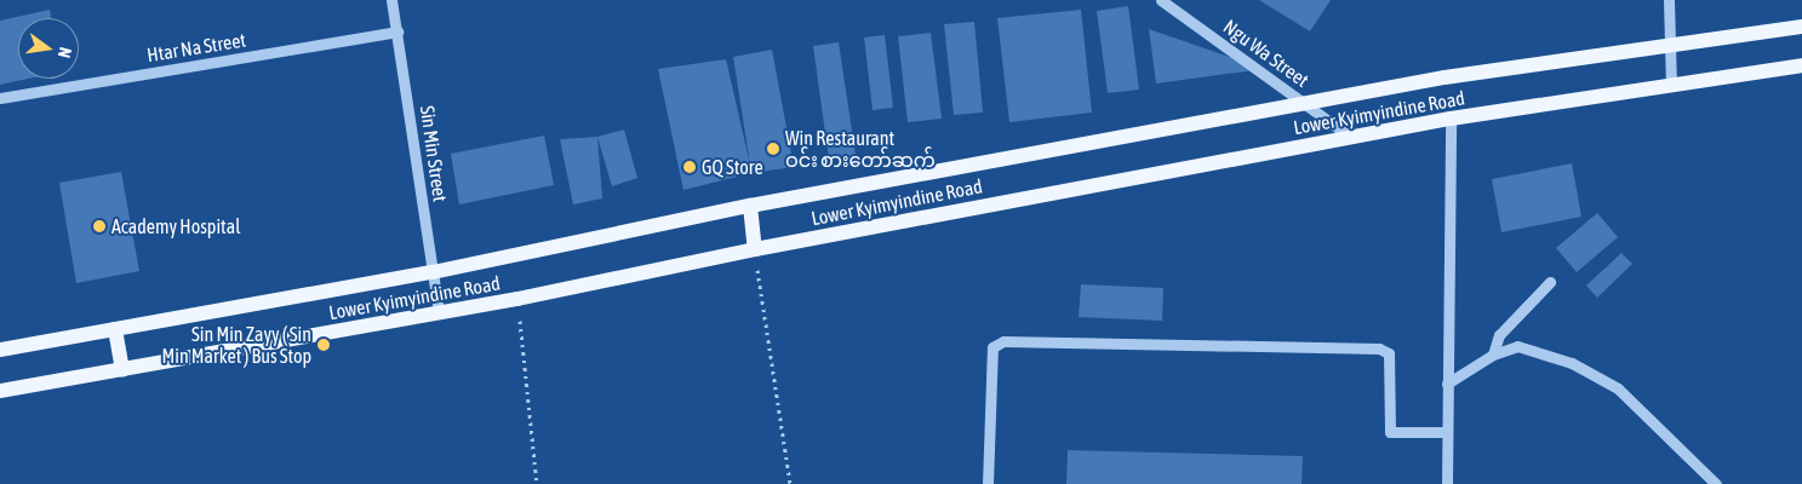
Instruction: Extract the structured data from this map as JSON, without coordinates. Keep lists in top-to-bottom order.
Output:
{
  "streets": {
    "main road": ["Lower Kyimyindine Road"],
    "street": ["Htar Na Street", "Ngu Wa Street", "Sin Min Street"]
  },
  "crossings": [
    ["Htar Na Street", "Sin Min Street"],
    ["Ngu Wa Street", "Lower Kyimyindine Road"],
    ["Lower Kyimyindine Road", "Sin Min Street"]
  ],
  "places": [
    "Win Restaurant ဝင်း စားတော်ဆက်",
    "GQ Store",
    "Academy Hospital",
    "Sin Min Zayy ( Sin Min Market ) Bus Stop"
  ],
  "north": "right"
}
